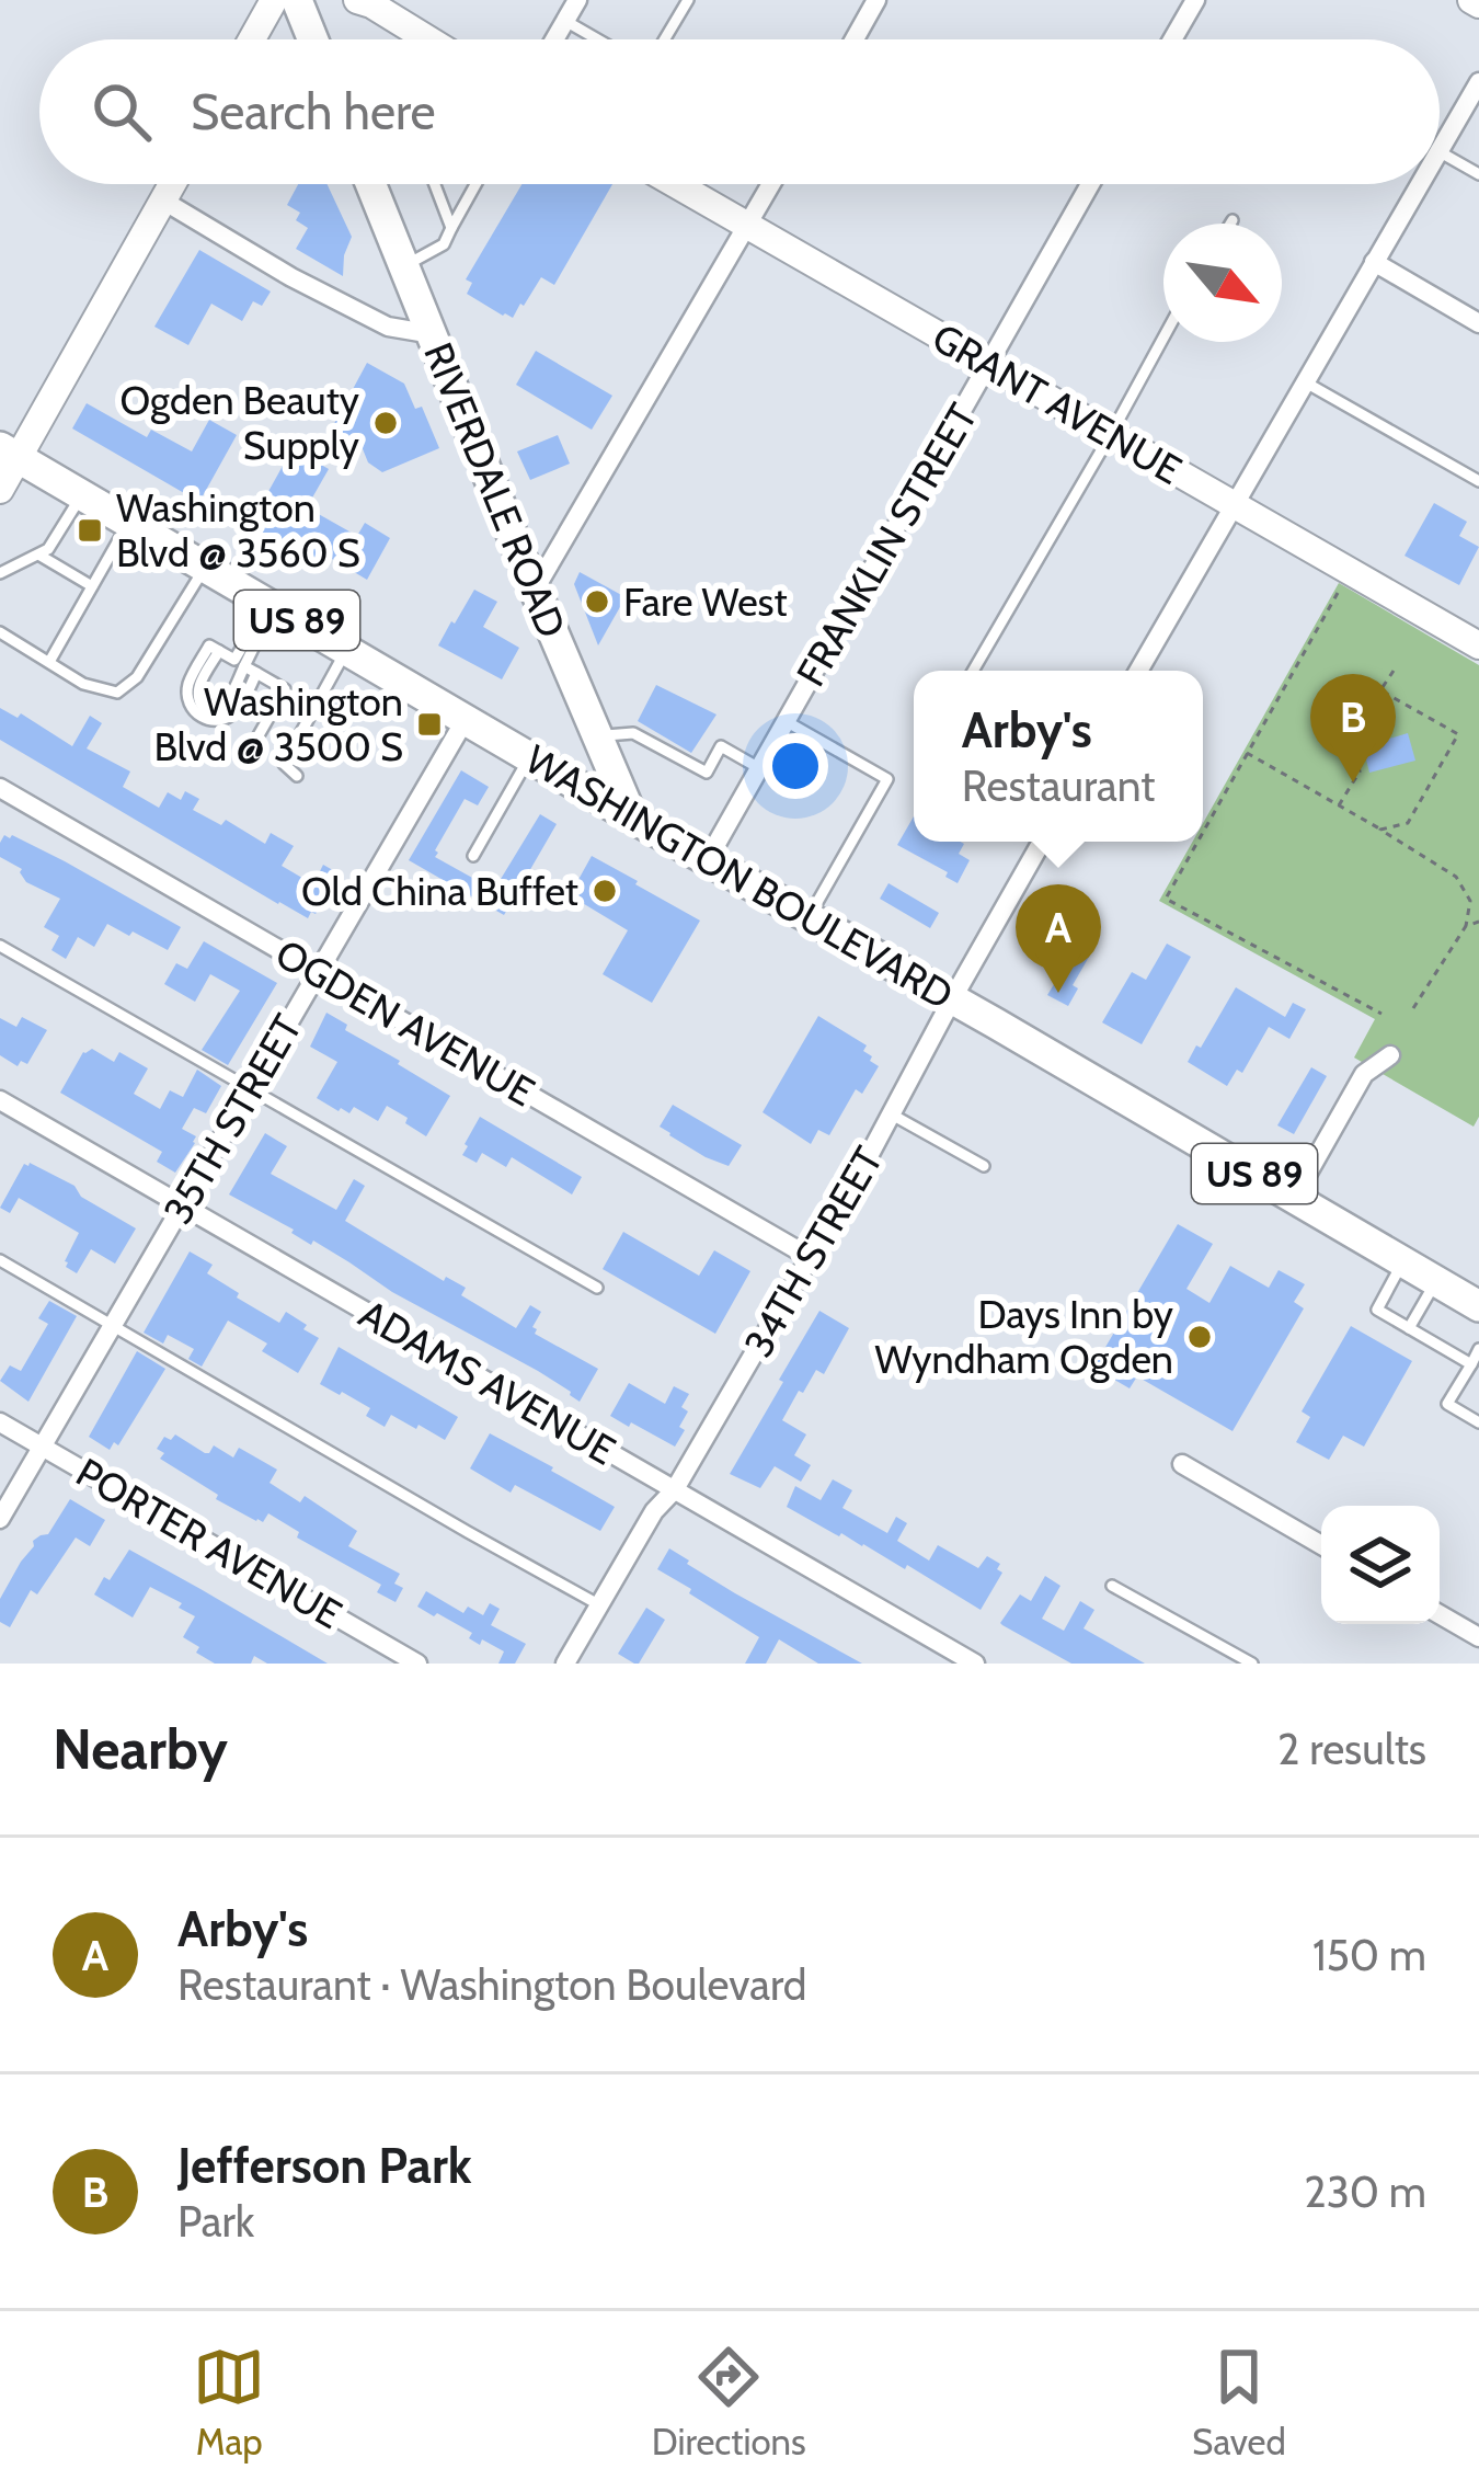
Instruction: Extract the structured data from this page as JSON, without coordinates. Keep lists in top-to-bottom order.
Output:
{
  "streets": {
    "main road": ["RIVERDALE ROAD", "US 89", "WASHINGTON BOULEVARD"],
    "street": [
      "GRANT AVENUE",
      "FRANKLIN STREET",
      "OGDEN AVENUE",
      "35TH STREET",
      "34TH STREET",
      "ADAMS AVENUE",
      "PORTER AVENUE"
    ]
  },
  "crossings": [
    ["GRANT AVENUE", "FRANKLIN STREET"],
    ["RIVERDALE ROAD", "WASHINGTON BOULEVARD"],
    ["FRANKLIN STREET", "WASHINGTON BOULEVARD"],
    ["WASHINGTON BOULEVARD", "35TH STREET"],
    ["WASHINGTON BOULEVARD", "34TH STREET"],
    ["OGDEN AVENUE", "35TH STREET"],
    ["OGDEN AVENUE", "34TH STREET"],
    ["35TH STREET", "ADAMS AVENUE"],
    ["35TH STREET", "PORTER AVENUE"],
    ["34TH STREET", "ADAMS AVENUE"]
  ],
  "places": {
    "other": [
      "Ogden Beauty Supply",
      "Fare West",
      "Old China Buffet",
      "Days Inn by Wyndham Ogden"
    ],
    "transit": ["Washington Blvd @ 3560 S", "Washington Blvd @ 3500 S"]
  },
  "north": "bottom right",
  "page": {
    "search": "Search here",
    "popup": ["Arby's", "Restaurant"],
    "pins": ["B", "A"],
    "heading": ["Nearby", "2 results"],
    "list": [
      {
        "mark": "A",
        "name": "Arby's",
        "note": "Restaurant · Washington Boulevard",
        "value": "150 m"
      },
      {
        "mark": "B",
        "name": "Jefferson Park",
        "note": "Park",
        "value": "230 m"
      }
    ],
    "nav": ["Map", "Directions", "Saved"]
  }
}
